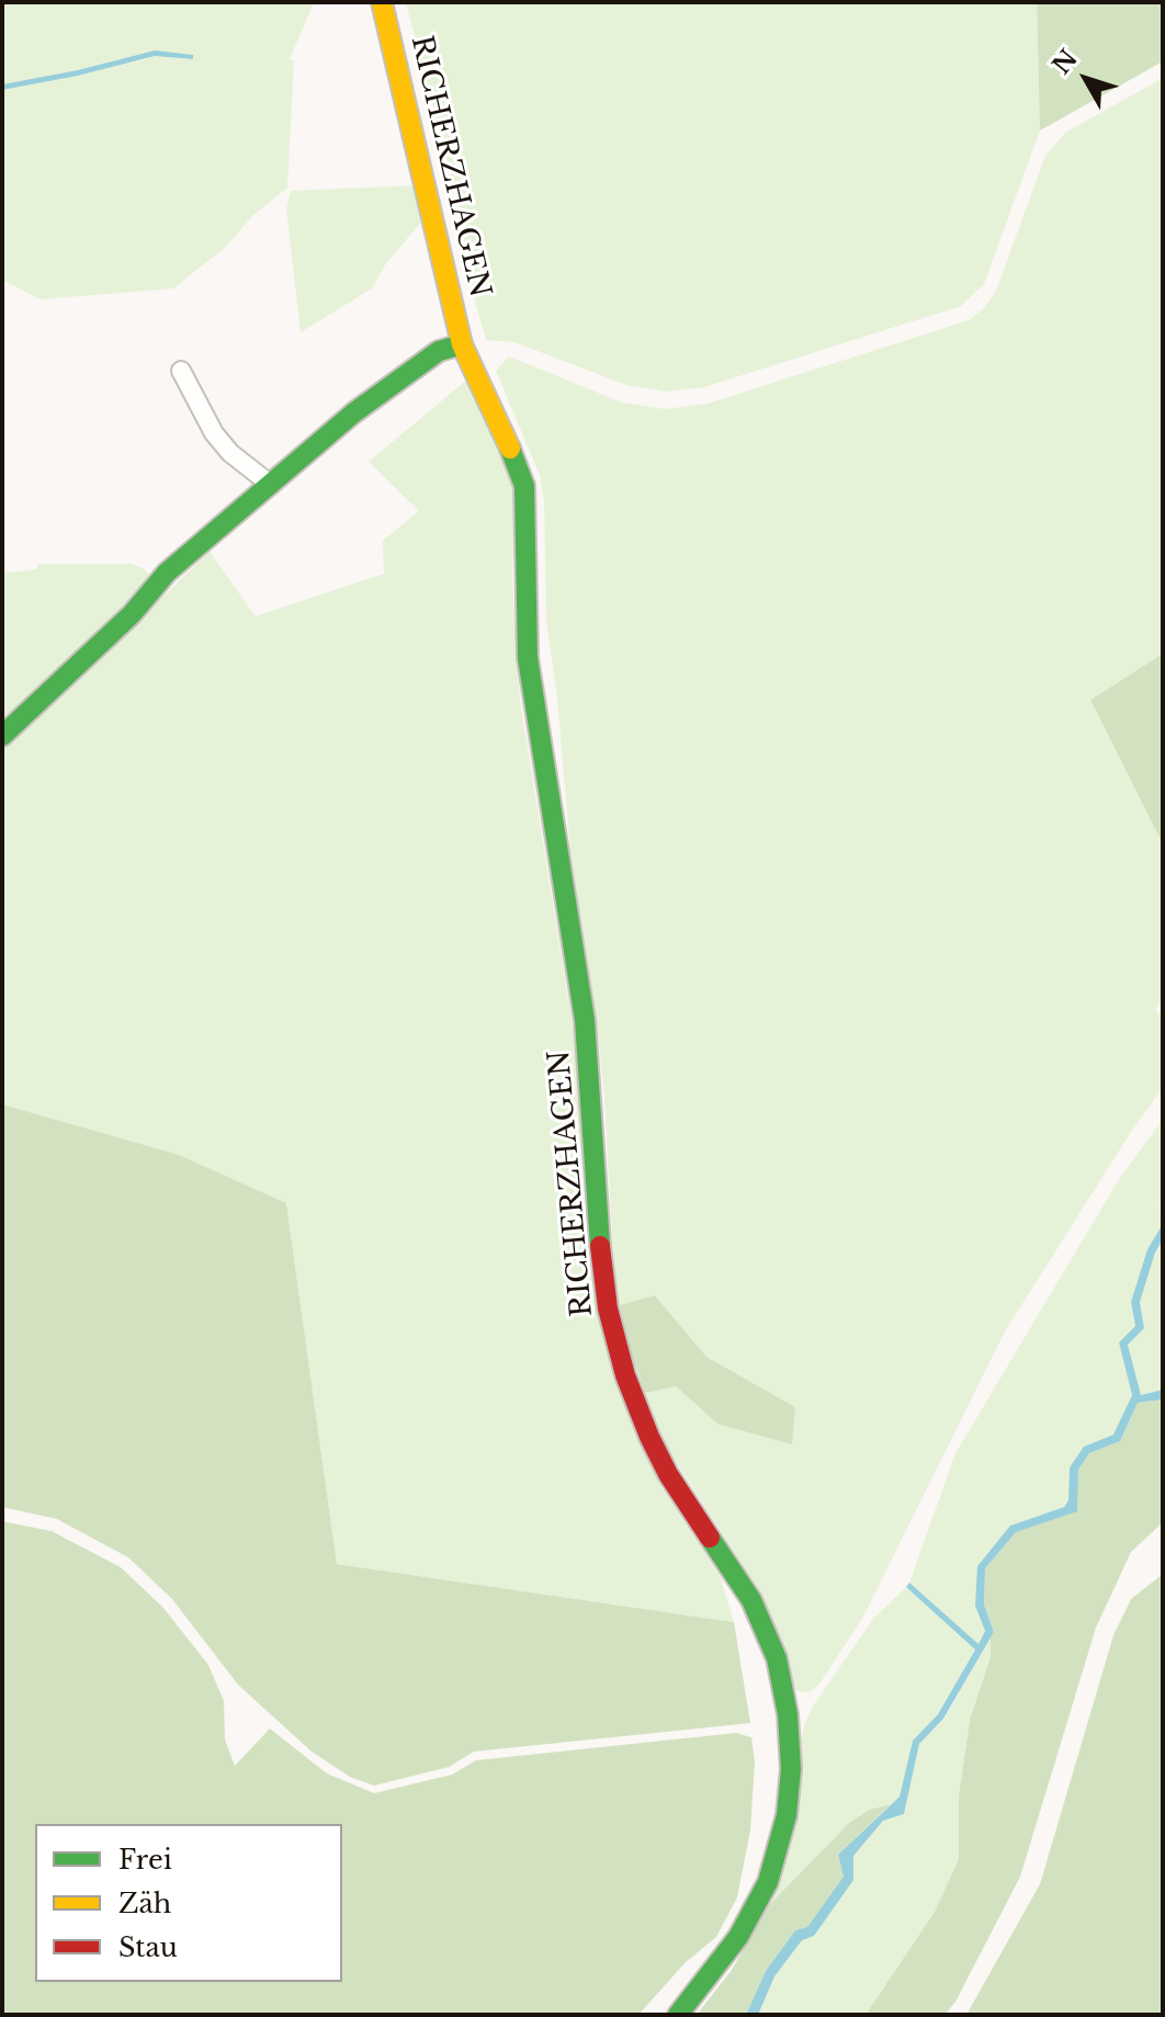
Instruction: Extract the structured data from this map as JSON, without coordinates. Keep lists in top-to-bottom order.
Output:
{
  "streets": {
    "street": ["RICHERZHAGEN"]
  },
  "legend": ["Frei", "Zäh", "Stau"],
  "north": "top left"
}
